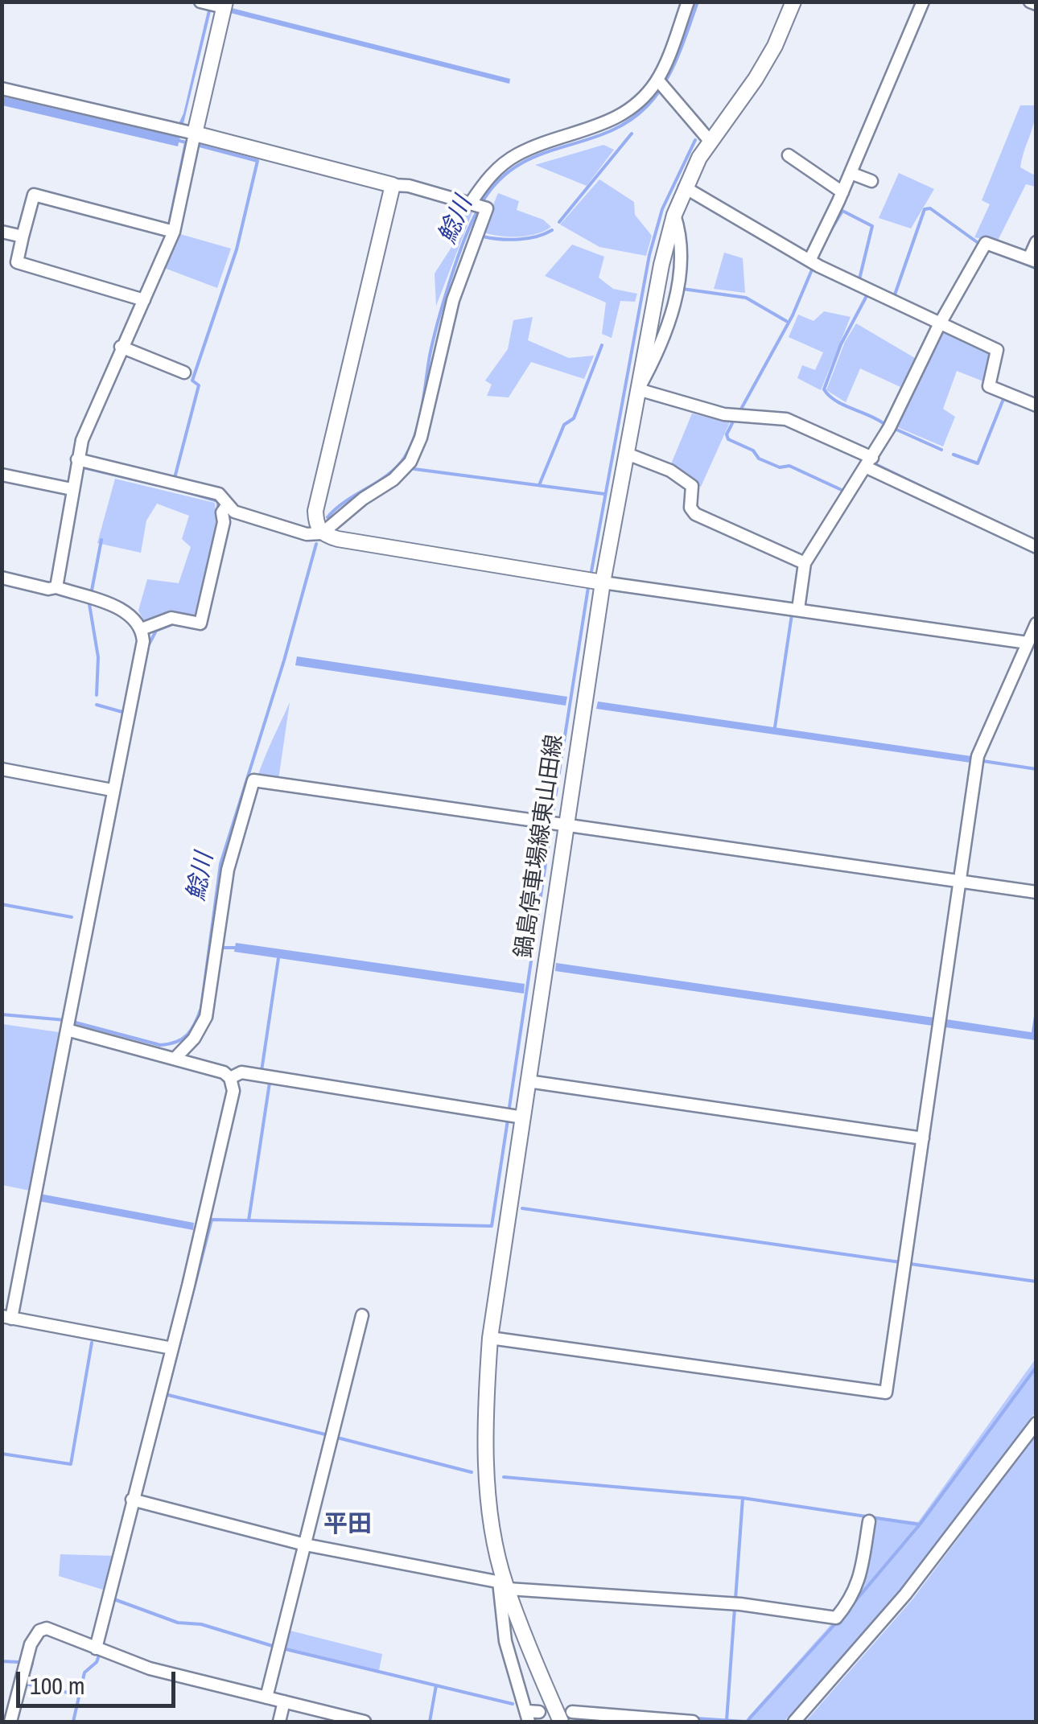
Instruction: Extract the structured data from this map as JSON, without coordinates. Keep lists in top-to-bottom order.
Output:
{
  "streets": {
    "main road": ["鍋島停車場線東山田線"]
  },
  "districts": ["平田"],
  "water": ["鯰川"],
  "scale_bar": "100 m"
}
